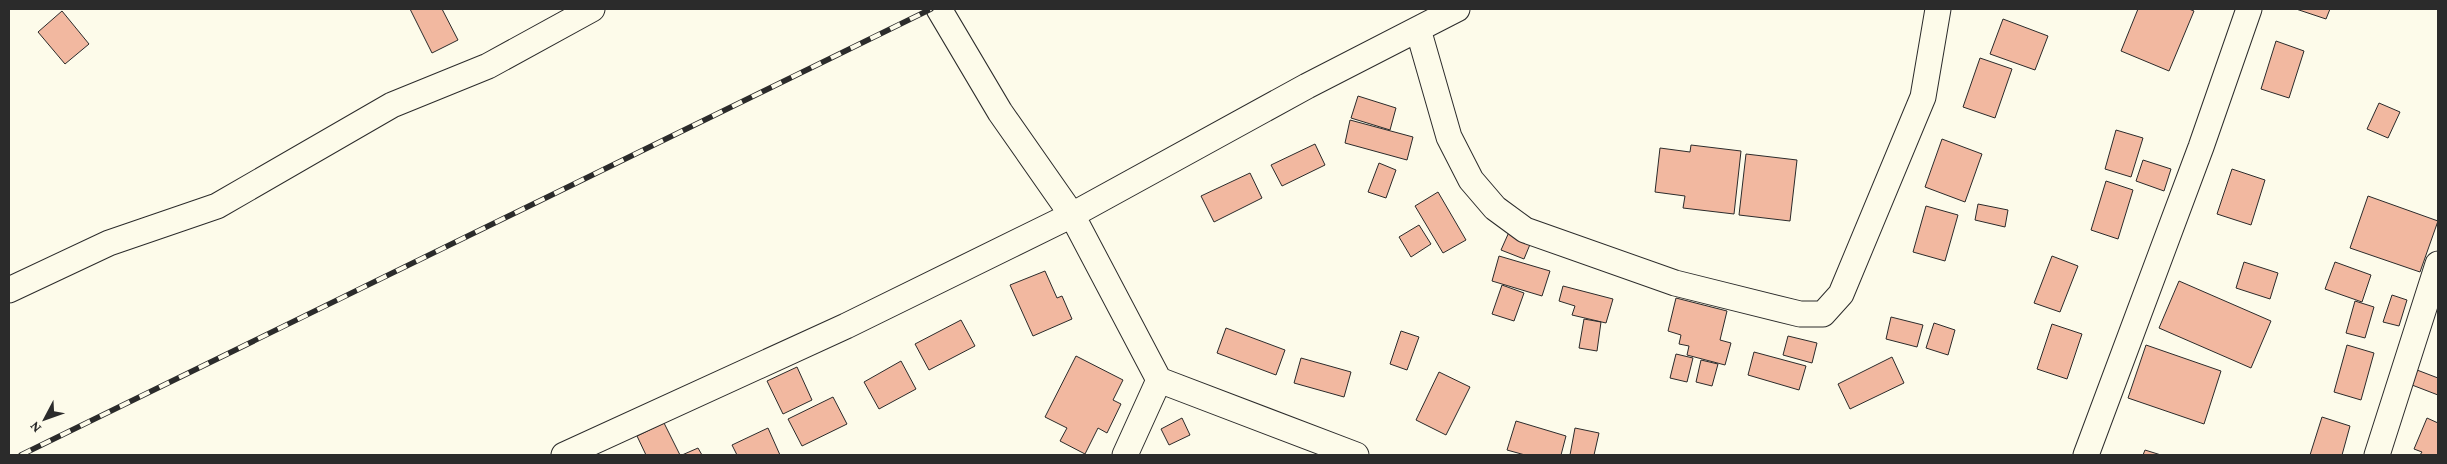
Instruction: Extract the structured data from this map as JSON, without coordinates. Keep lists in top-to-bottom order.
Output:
{
  "north": "bottom left"
}
